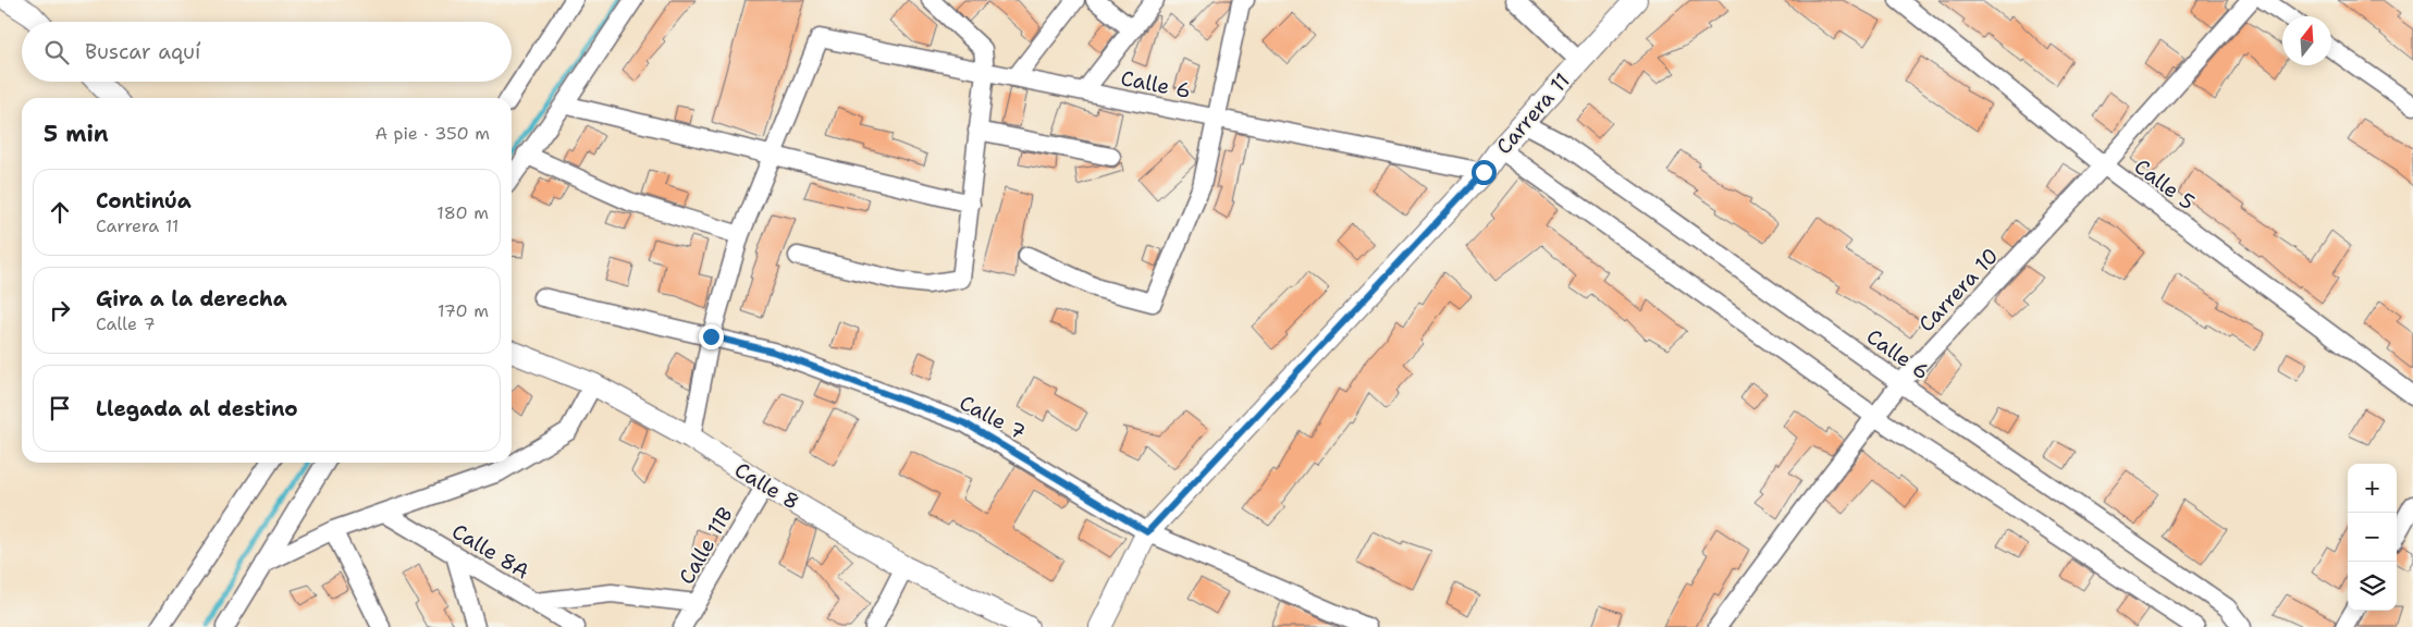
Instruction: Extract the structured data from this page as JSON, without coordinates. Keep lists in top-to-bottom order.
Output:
{
  "streets": {
    "street": [
      "Calle 6",
      "Carrera 11",
      "Calle 5",
      "Carrera 10",
      "Calle 7",
      "Calle 8",
      "Calle 11B",
      "Calle 8A"
    ]
  },
  "crossings": [
    ["Calle 6", "Carrera 11"],
    ["Calle 6", "Carrera 10"],
    ["Carrera 11", "Calle 7"],
    ["Calle 5", "Carrera 10"],
    ["Calle 8", "Calle 11B"]
  ],
  "north": "top",
  "page": {
    "search": "Buscar aquí",
    "heading": ["5 min", "A pie · 350 m"],
    "list": [
      ["Continúa", "Carrera 11", "180 m"],
      ["Gira a la derecha", "Calle 7", "170 m"],
      "Llegada al destino"
    ],
    "map_buttons": ["+", "−"]
  }
}
